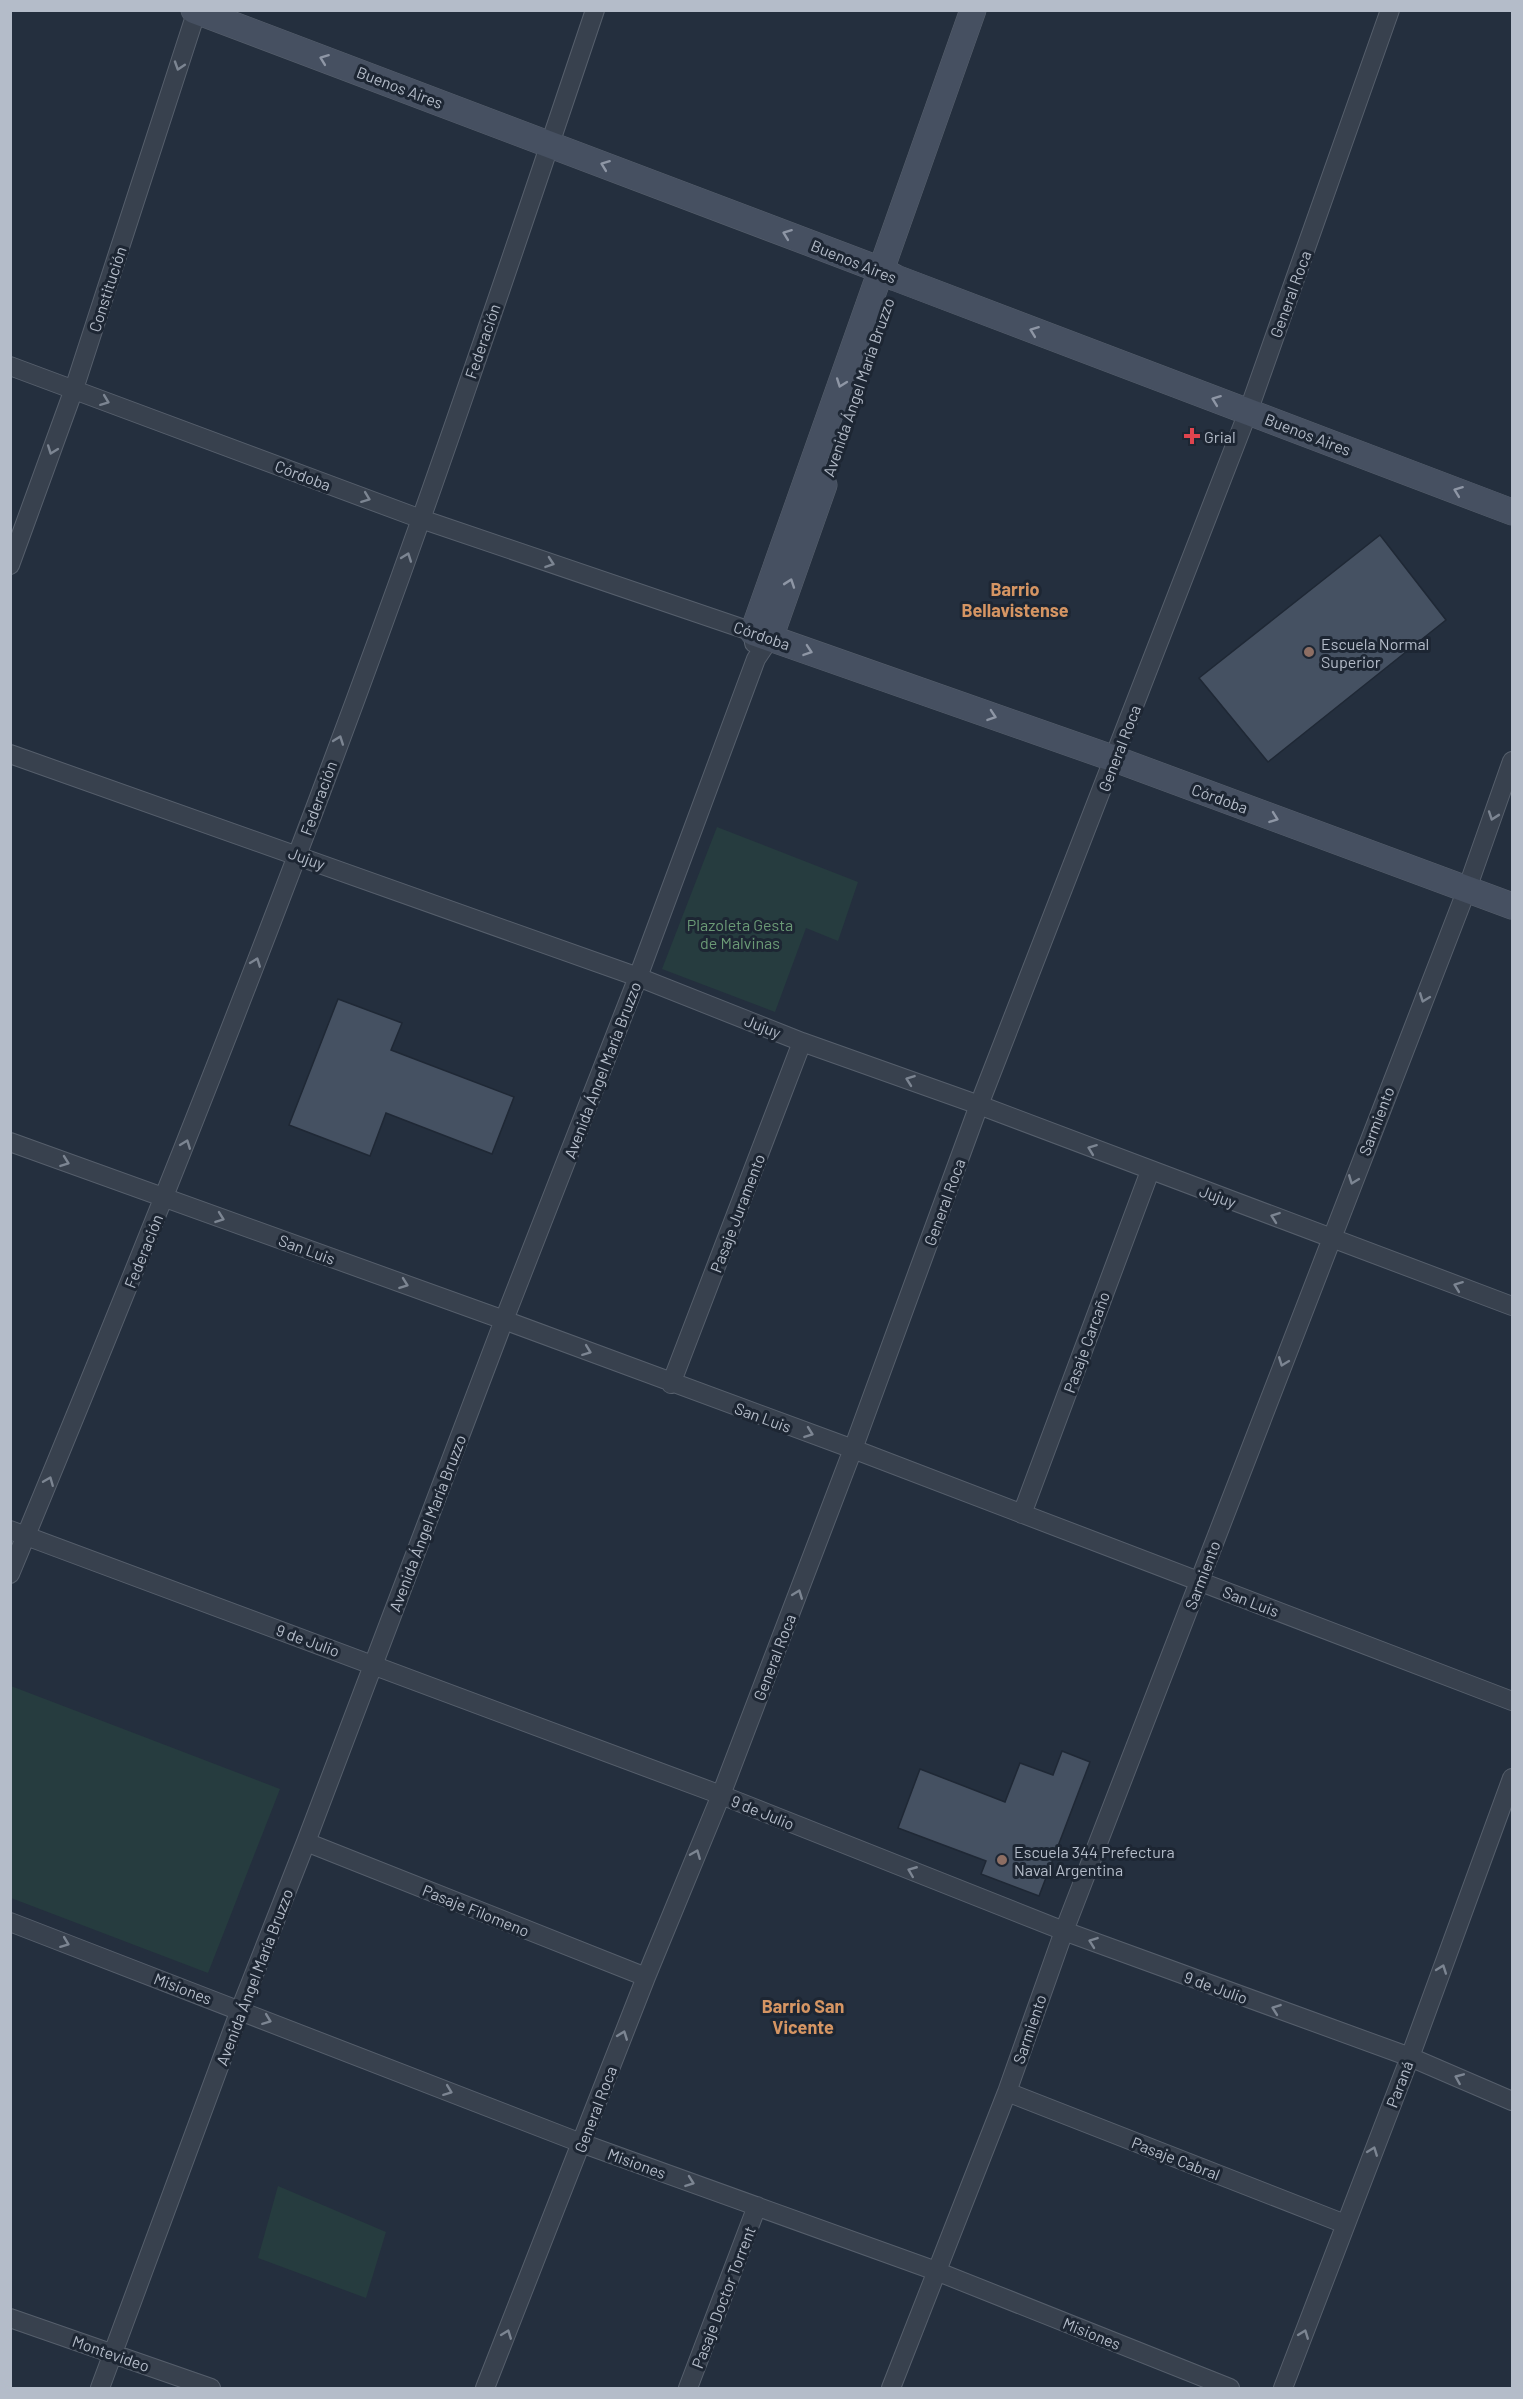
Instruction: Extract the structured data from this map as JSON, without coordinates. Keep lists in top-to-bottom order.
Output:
{
  "streets": {
    "street": [
      "Buenos Aires",
      "Constitución",
      "General Roca",
      "Federación",
      "Avenida Ángel María Bruzzo",
      "Córdoba",
      "Jujuy",
      "Sarmiento",
      "Pasaje Juramento",
      "San Luis",
      "Pasaje Carcaño",
      "9 de Julio",
      "Pasaje Filomeno",
      "Misiones",
      "Paraná",
      "Pasaje Cabral",
      "Pasaje Doctor Torrent",
      "Montevideo"
    ]
  },
  "crossings": [
    ["Buenos Aires", "Constitución"],
    ["Buenos Aires", "General Roca"],
    ["Buenos Aires", "Federación"],
    ["Buenos Aires", "Avenida Ángel María Bruzzo"],
    ["Constitución", "Córdoba"],
    ["General Roca", "Córdoba"],
    ["General Roca", "Jujuy"],
    ["General Roca", "San Luis"],
    ["General Roca", "9 de Julio"],
    ["General Roca", "Pasaje Filomeno"],
    ["General Roca", "Misiones"],
    ["Federación", "Córdoba"],
    ["Federación", "Jujuy"],
    ["Federación", "San Luis"],
    ["Federación", "9 de Julio"],
    ["Avenida Ángel María Bruzzo", "Córdoba"],
    ["Avenida Ángel María Bruzzo", "Jujuy"],
    ["Avenida Ángel María Bruzzo", "San Luis"],
    ["Avenida Ángel María Bruzzo", "9 de Julio"],
    ["Avenida Ángel María Bruzzo", "Pasaje Filomeno"],
    ["Avenida Ángel María Bruzzo", "Misiones"],
    ["Avenida Ángel María Bruzzo", "Montevideo"],
    ["Córdoba", "Sarmiento"],
    ["Jujuy", "Sarmiento"],
    ["Jujuy", "Pasaje Juramento"],
    ["Jujuy", "Pasaje Carcaño"],
    ["Sarmiento", "San Luis"],
    ["Sarmiento", "9 de Julio"],
    ["Sarmiento", "Misiones"],
    ["Sarmiento", "Pasaje Cabral"],
    ["Pasaje Juramento", "San Luis"],
    ["San Luis", "Pasaje Carcaño"],
    ["9 de Julio", "Paraná"],
    ["Misiones", "Pasaje Doctor Torrent"],
    ["Paraná", "Pasaje Cabral"]
  ],
  "one_way": [
    "Buenos Aires",
    "Constitución",
    "General Roca",
    "Federación",
    "Córdoba",
    "Jujuy",
    "Sarmiento",
    "San Luis",
    "9 de Julio",
    "Misiones",
    "Paraná"
  ],
  "districts": ["Barrio Bellavistense", "Barrio San Vicente"],
  "parks": ["Plazoleta Gesta de Malvinas"],
  "places": {
    "health": ["Grial"],
    "other": ["Escuela Normal Superior", "Escuela 344 Prefectura Naval Argentina"]
  }
}
